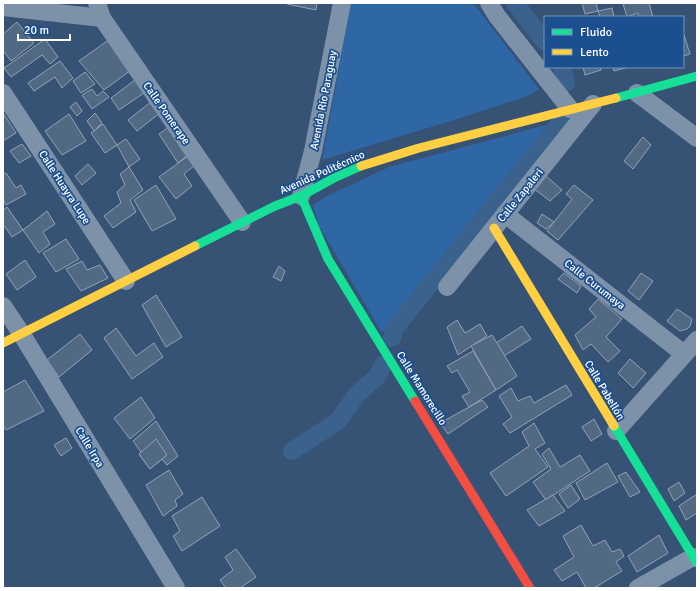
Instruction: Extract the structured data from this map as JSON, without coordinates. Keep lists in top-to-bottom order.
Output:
{
  "streets": {
    "street": [
      "Avenida Río Paraguay",
      "Calle Pomerape",
      "Avenida Politécnico",
      "Calle Huayra Lupe",
      "Calle Zapaleri",
      "Calle Curumaya",
      "Calle Mamorecillo",
      "Calle Pabellón",
      "Calle Irpa"
    ]
  },
  "crossings": [
    ["Avenida Río Paraguay", "Avenida Politécnico"],
    ["Avenida Río Paraguay", "Calle Mamorecillo"],
    ["Calle Pomerape", "Avenida Politécnico"],
    ["Avenida Politécnico", "Calle Huayra Lupe"],
    ["Avenida Politécnico", "Calle Zapaleri"],
    ["Avenida Politécnico", "Calle Mamorecillo"],
    ["Avenida Politécnico", "Calle Irpa"],
    ["Calle Zapaleri", "Calle Curumaya"],
    ["Calle Zapaleri", "Calle Pabellón"]
  ],
  "legend": ["Fluido", "Lento"],
  "scale_bar": "20 m"
}
